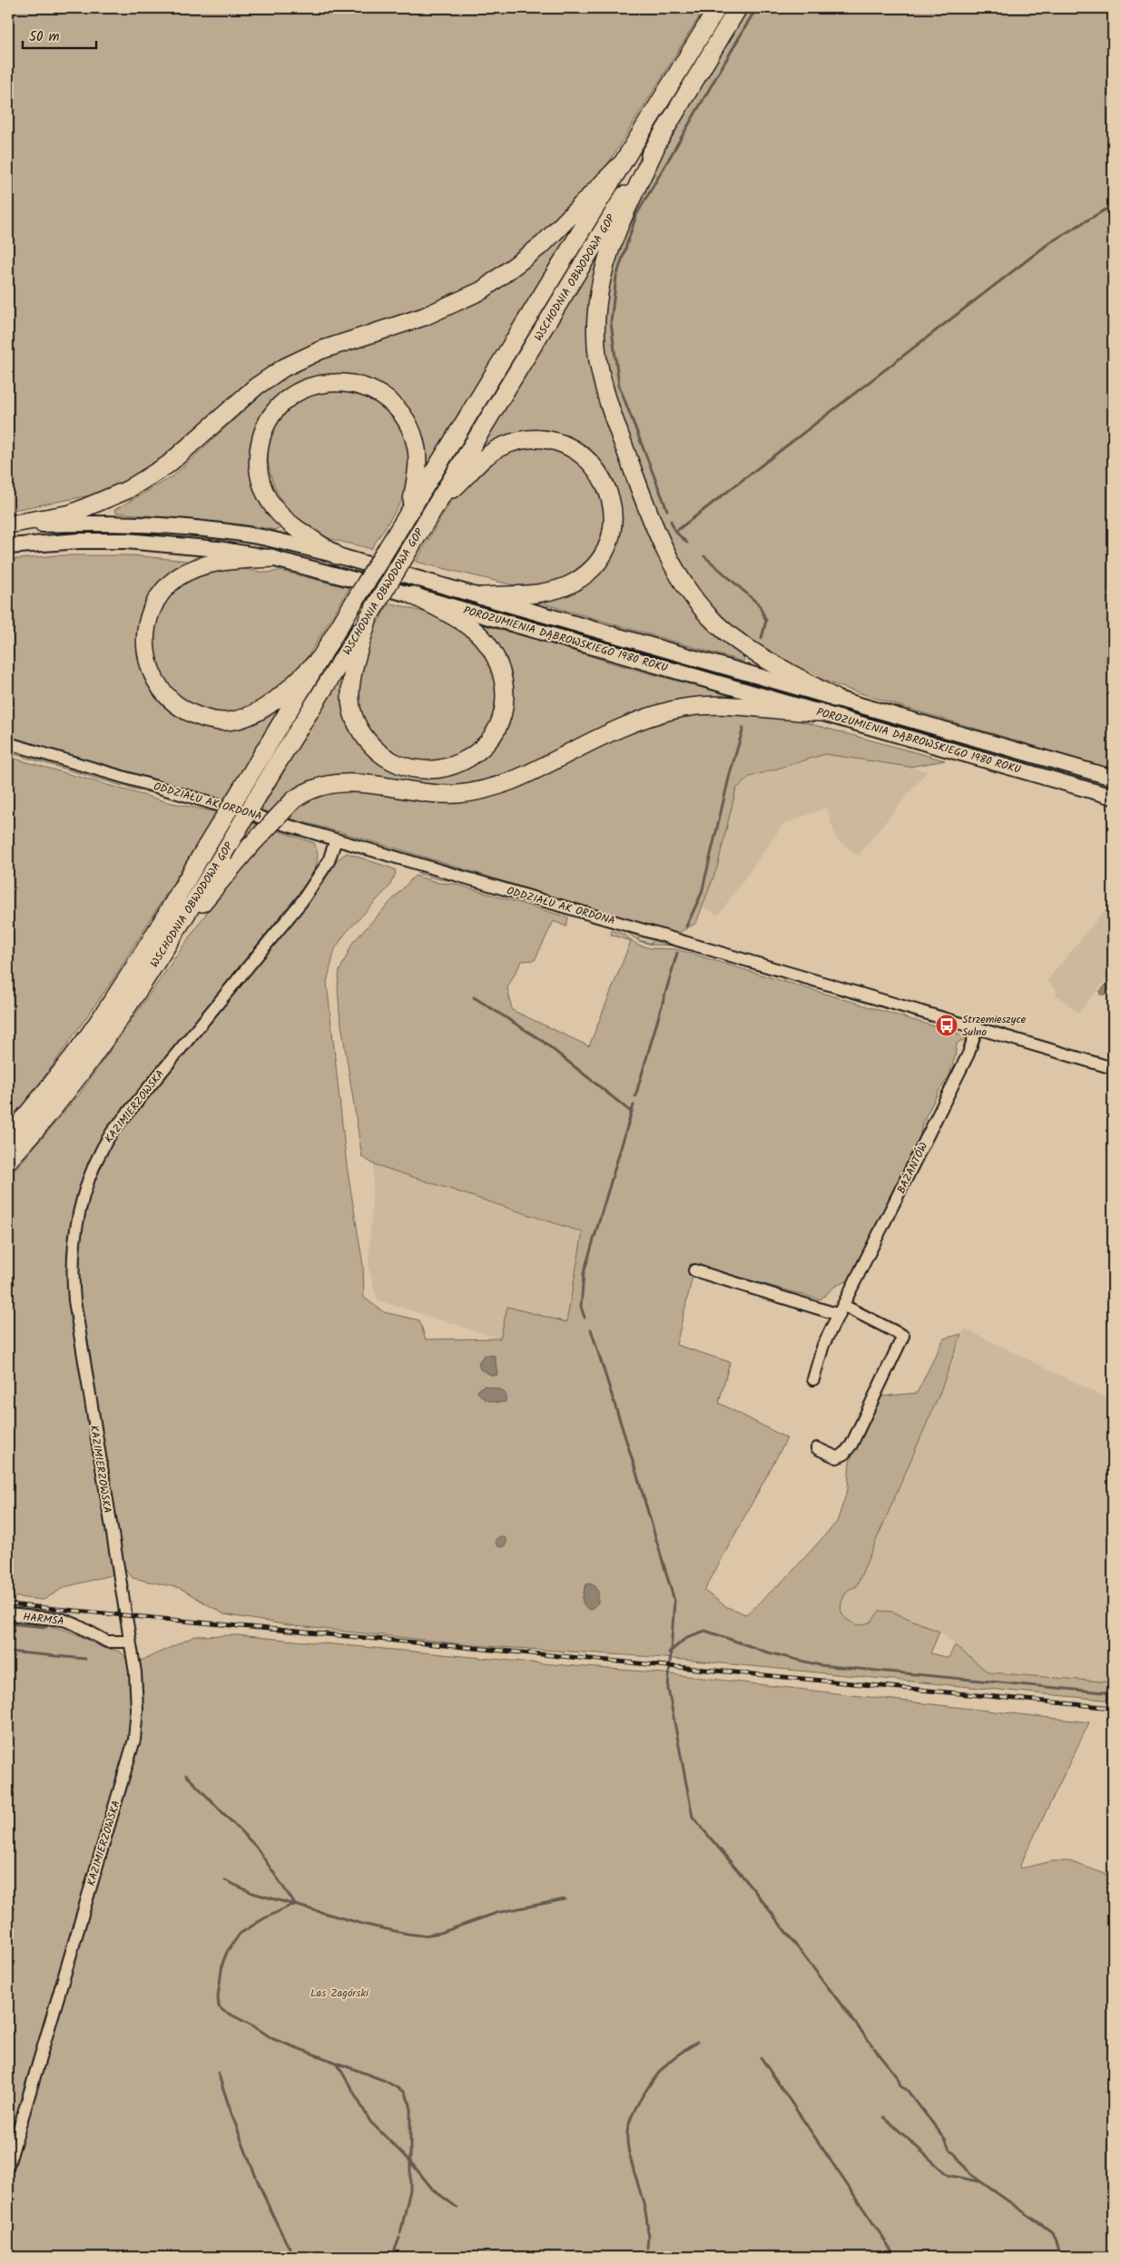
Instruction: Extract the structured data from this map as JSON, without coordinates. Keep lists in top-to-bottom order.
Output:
{
  "streets": {
    "highway": ["WSCHODNIA OBWODOWA GOP"],
    "main road": ["POROZUMIENIA DĄBROWSKIEGO 1980 ROKU"],
    "street": [
      "ODDZIAŁU AK ORDONA",
      "KAZIMIERZOWSKA",
      "BAŻANTÓW",
      "HARMSA"
    ]
  },
  "crossings": [
    ["ODDZIAŁU AK ORDONA", "KAZIMIERZOWSKA"],
    ["ODDZIAŁU AK ORDONA", "BAŻANTÓW"],
    ["KAZIMIERZOWSKA", "HARMSA"]
  ],
  "parks": ["Las Zagórski"],
  "places": {
    "bus stop": ["Strzemieszyce Sulno"]
  },
  "scale_bar": "50 m"
}
